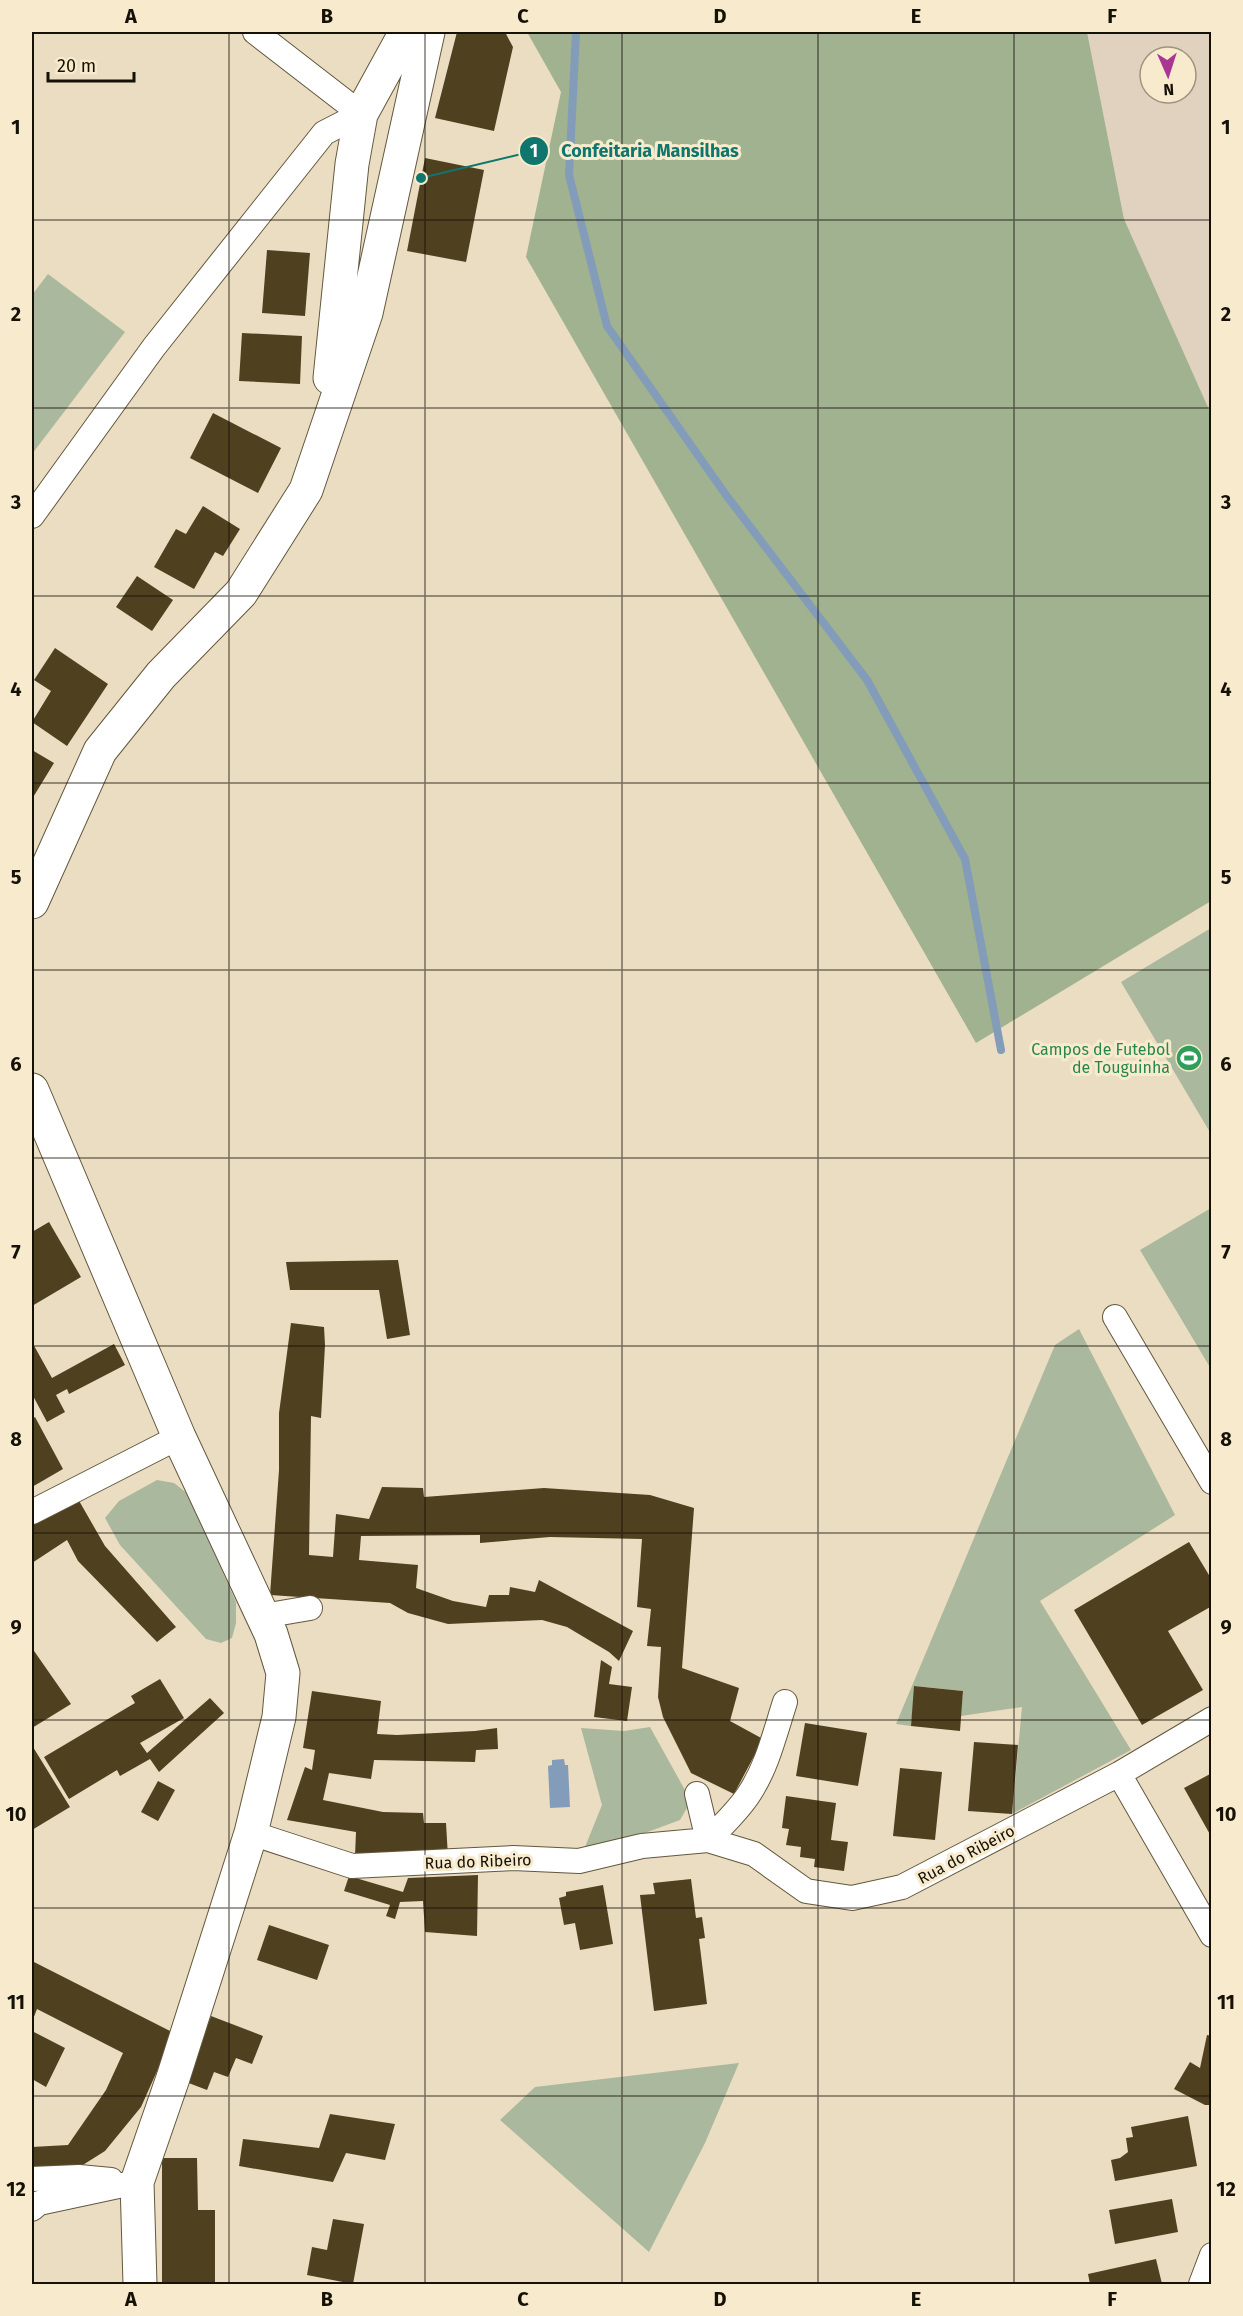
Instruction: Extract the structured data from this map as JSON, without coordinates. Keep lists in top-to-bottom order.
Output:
{
  "streets": {
    "street": ["Rua do Ribeiro"]
  },
  "places": {
    "other": ["Confeitaria Mansilhas"],
    "sports": ["Campos de Futebol de Touguinha"]
  },
  "scale_bar": "20 m",
  "north": "bottom",
  "grid": {
    "columns": [
      "A",
      "B",
      "C",
      "D",
      "E",
      "F"
    ],
    "rows": [
      "1",
      "2",
      "3",
      "4",
      "5",
      "6",
      "7",
      "8",
      "9",
      "10",
      "11",
      "12"
    ]
  }
}
